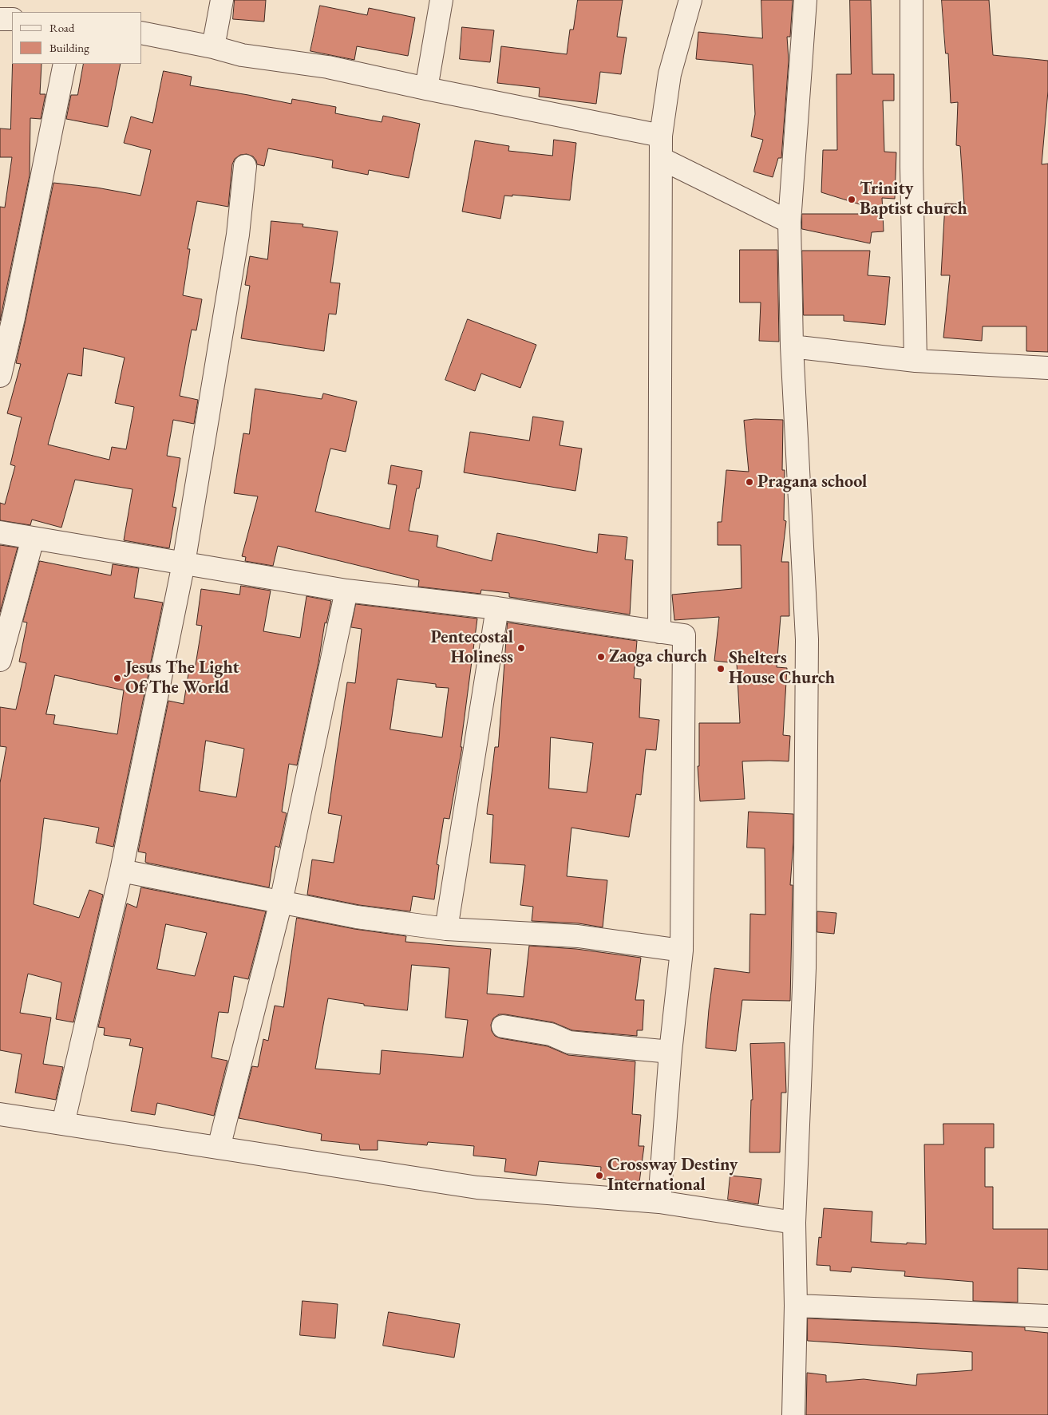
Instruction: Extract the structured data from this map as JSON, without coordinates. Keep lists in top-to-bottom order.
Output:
{
  "places": [
    "Trinity Baptist church",
    "Pragana school",
    "Pentecostal Holiness",
    "Zaoga church",
    "Shelters House Church",
    "Jesus The Light Of The World",
    "Crossway Destiny International"
  ],
  "legend": ["Road", "Building"]
}
